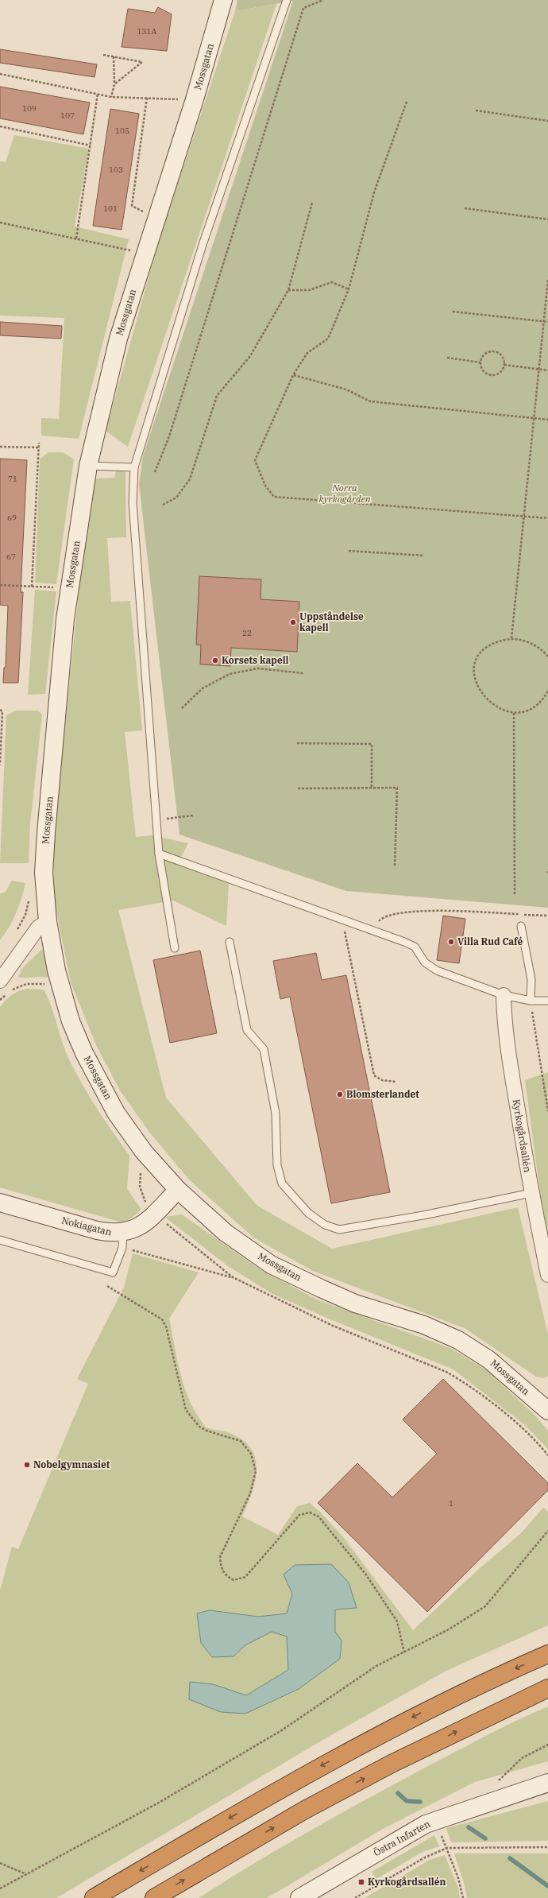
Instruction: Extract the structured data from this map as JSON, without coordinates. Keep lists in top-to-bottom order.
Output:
{
  "streets": {
    "street": [
      "Mossgatan",
      "Kyrkogårdsallén",
      "Nokiagatan",
      "Östra Infarten"
    ]
  },
  "crossings": [
    ["Mossgatan", "Nokiagatan"]
  ],
  "parks": ["Norra kyrkogården"],
  "places": {
    "other": [
      "Uppståndelse kapell",
      "Korsets kapell",
      "Villa Rud Café",
      "Blomsterlandet",
      "Nobelgymnasiet"
    ],
    "transit": ["Kyrkogårdsallén"]
  },
  "house_numbers": [
    "131A",
    "109",
    "107",
    "105",
    "103",
    "101",
    "71",
    "69",
    "67",
    "22",
    "1"
  ]
}
